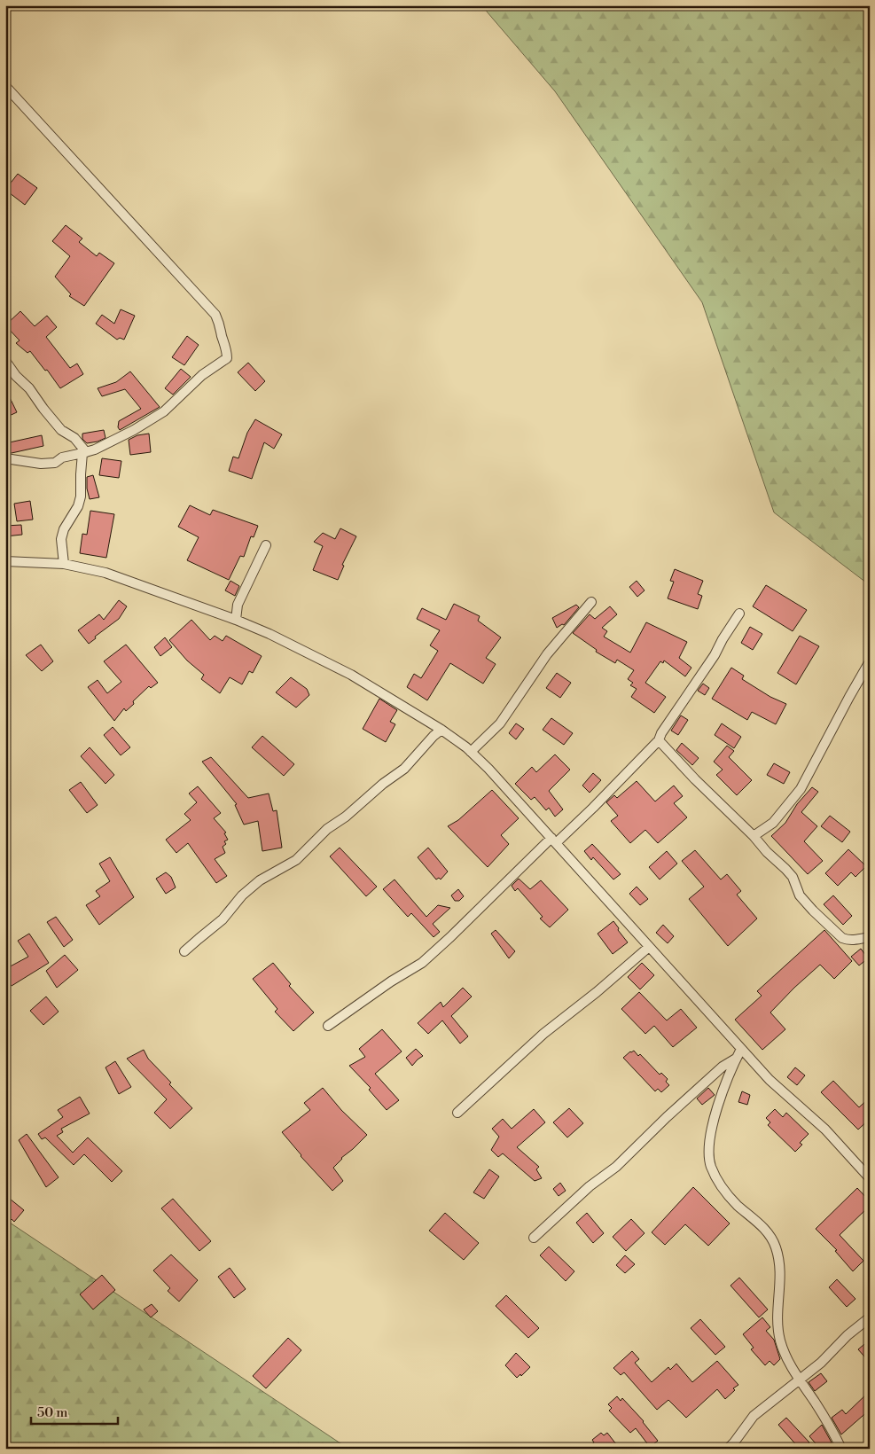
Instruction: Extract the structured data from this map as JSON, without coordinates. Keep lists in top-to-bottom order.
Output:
{
  "scale_bar": "50 m"
}
